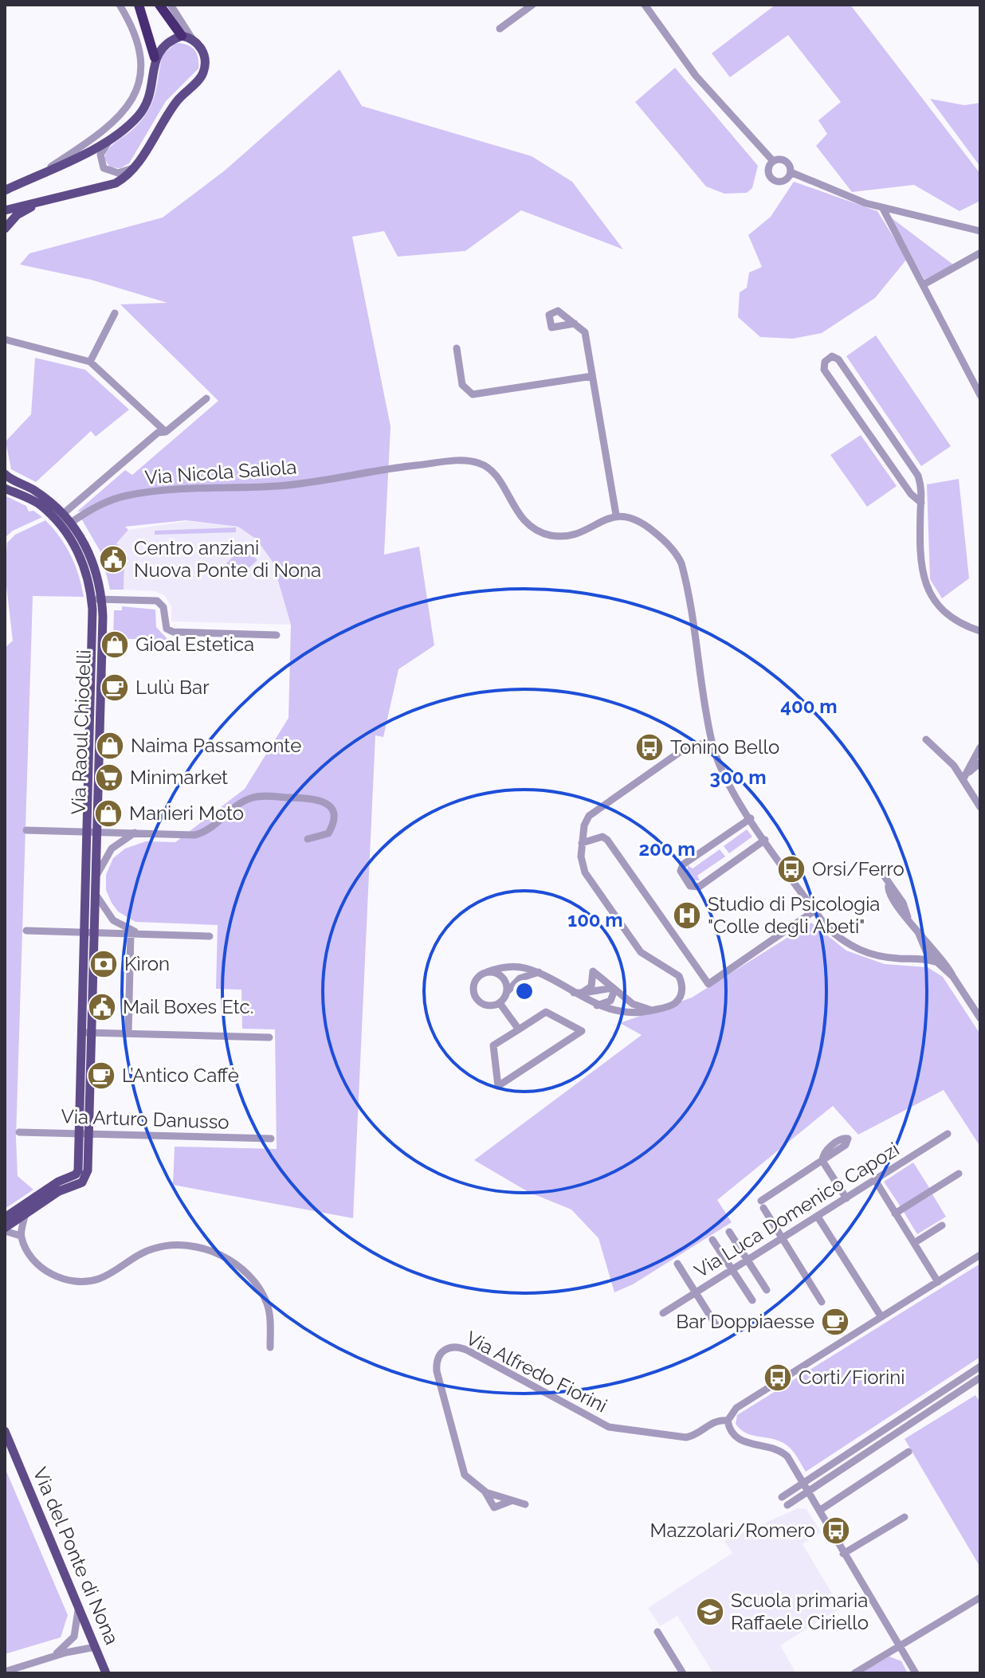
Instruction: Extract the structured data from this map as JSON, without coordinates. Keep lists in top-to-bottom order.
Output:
{
  "streets": {
    "main road": ["Via Raoul Chiodelli", "Via del Ponte di Nona"],
    "street": [
      "Via Nicola Saliola",
      "Via Arturo Danusso",
      "Via Luca Domenico Capozi",
      "Via Alfredo Fiorini"
    ]
  },
  "crossings": [
    ["Via Nicola Saliola", "Via Raoul Chiodelli"],
    ["Via Raoul Chiodelli", "Via Arturo Danusso"]
  ],
  "places": {
    "public building": ["Centro anziani Nuova Ponte di Nona", "Mail Boxes Etc."],
    "shop": ["Gioal Estetica", "Naima Passamonte", "Manieri Moto"],
    "cafe": ["Lulù Bar", "L’Antico Caffè", "Bar Doppiaesse"],
    "bus stop": [
      "Tonino Bello",
      "Orsi/Ferro",
      "Corti/Fiorini",
      "Mazzolari/Romero"
    ],
    "supermarket": ["Minimarket"],
    "hospital": ["Studio di Psicologia \"Colle degli Abeti\""],
    "bank": ["Kìron"],
    "school or university": ["Scuola primaria Raffaele Ciriello"]
  },
  "rings": [
    "400 m",
    "300 m",
    "200 m",
    "100 m"
  ]
}
